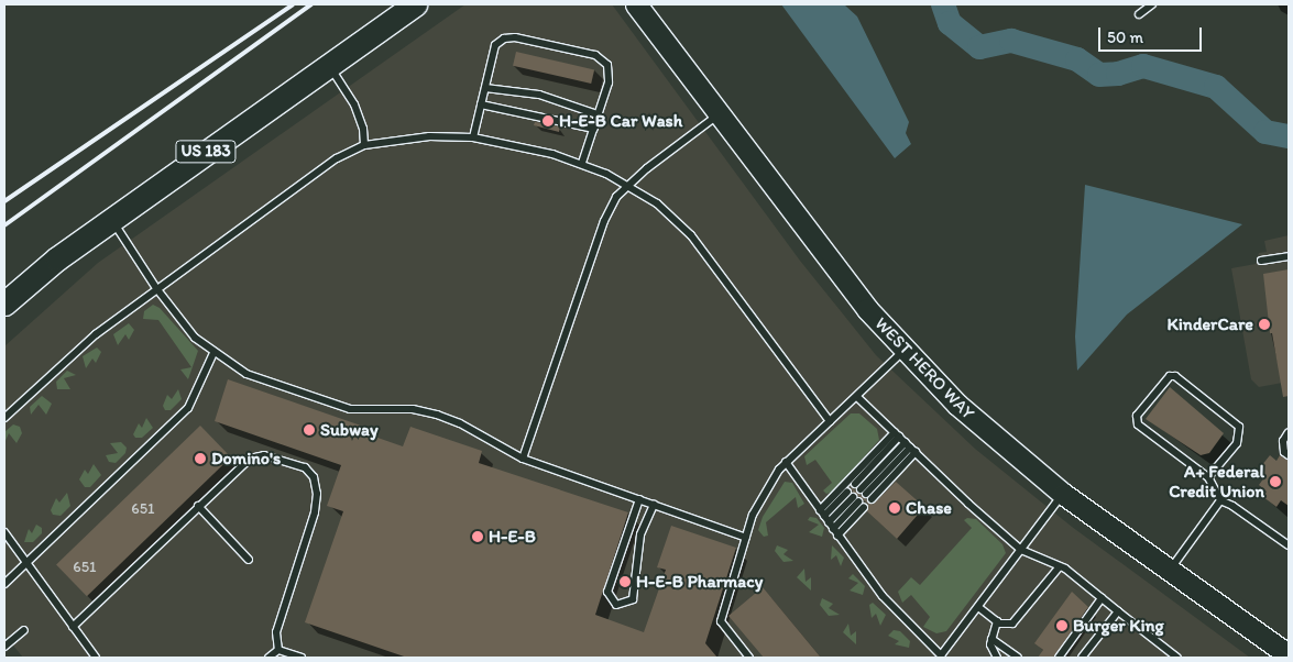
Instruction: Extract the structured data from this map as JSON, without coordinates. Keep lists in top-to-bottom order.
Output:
{
  "streets": {
    "main road": ["US 183", "WEST HERO WAY"]
  },
  "places": [
    "H-E-B Car Wash",
    "KinderCare",
    "Subway",
    "Domino's",
    "A+ Federal Credit Union",
    "Chase",
    "H-E-B",
    "H-E-B Pharmacy",
    "Burger King"
  ],
  "house_numbers": ["651", "651"],
  "scale_bar": "50 m"
}
